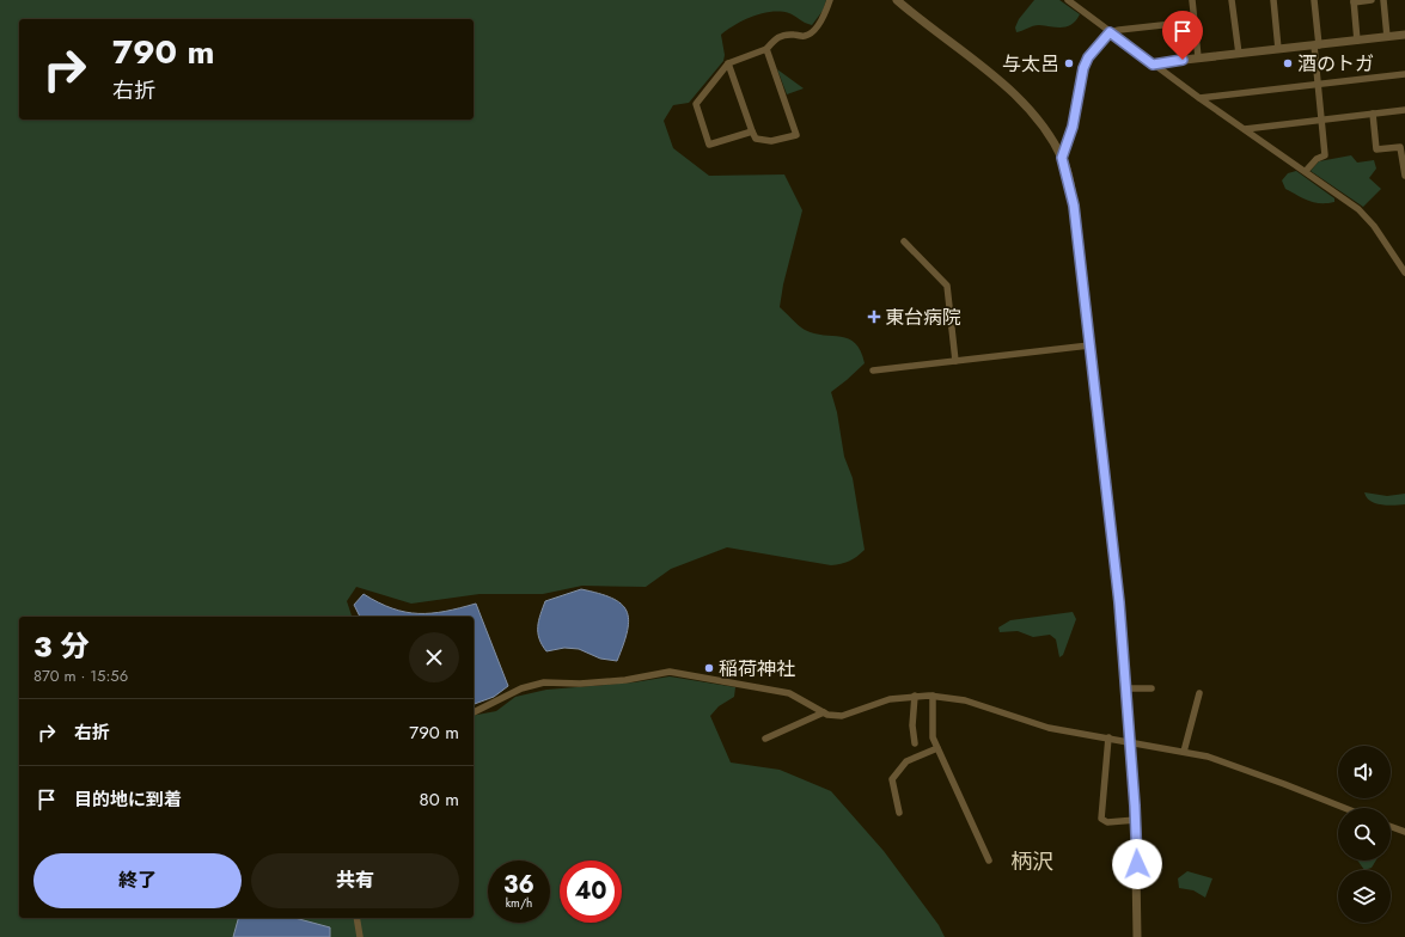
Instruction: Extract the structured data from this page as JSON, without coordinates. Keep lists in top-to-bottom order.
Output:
{
  "districts": ["柄沢"],
  "places": {
    "other": ["与太呂", "酒のトガ", "稲荷神社"],
    "health": ["東台病院"]
  },
  "page": {
    "turn": ["790 m", "右折"],
    "heading": ["3 分", "870 m · 15:56"],
    "list": [
      {
        "name": "右折",
        "value": "790 m"
      },
      {
        "name": "目的地に到着",
        "value": "80 m"
      }
    ],
    "buttons": ["終了", "共有"],
    "speed": "36 km/h",
    "limit": "40"
  }
}
